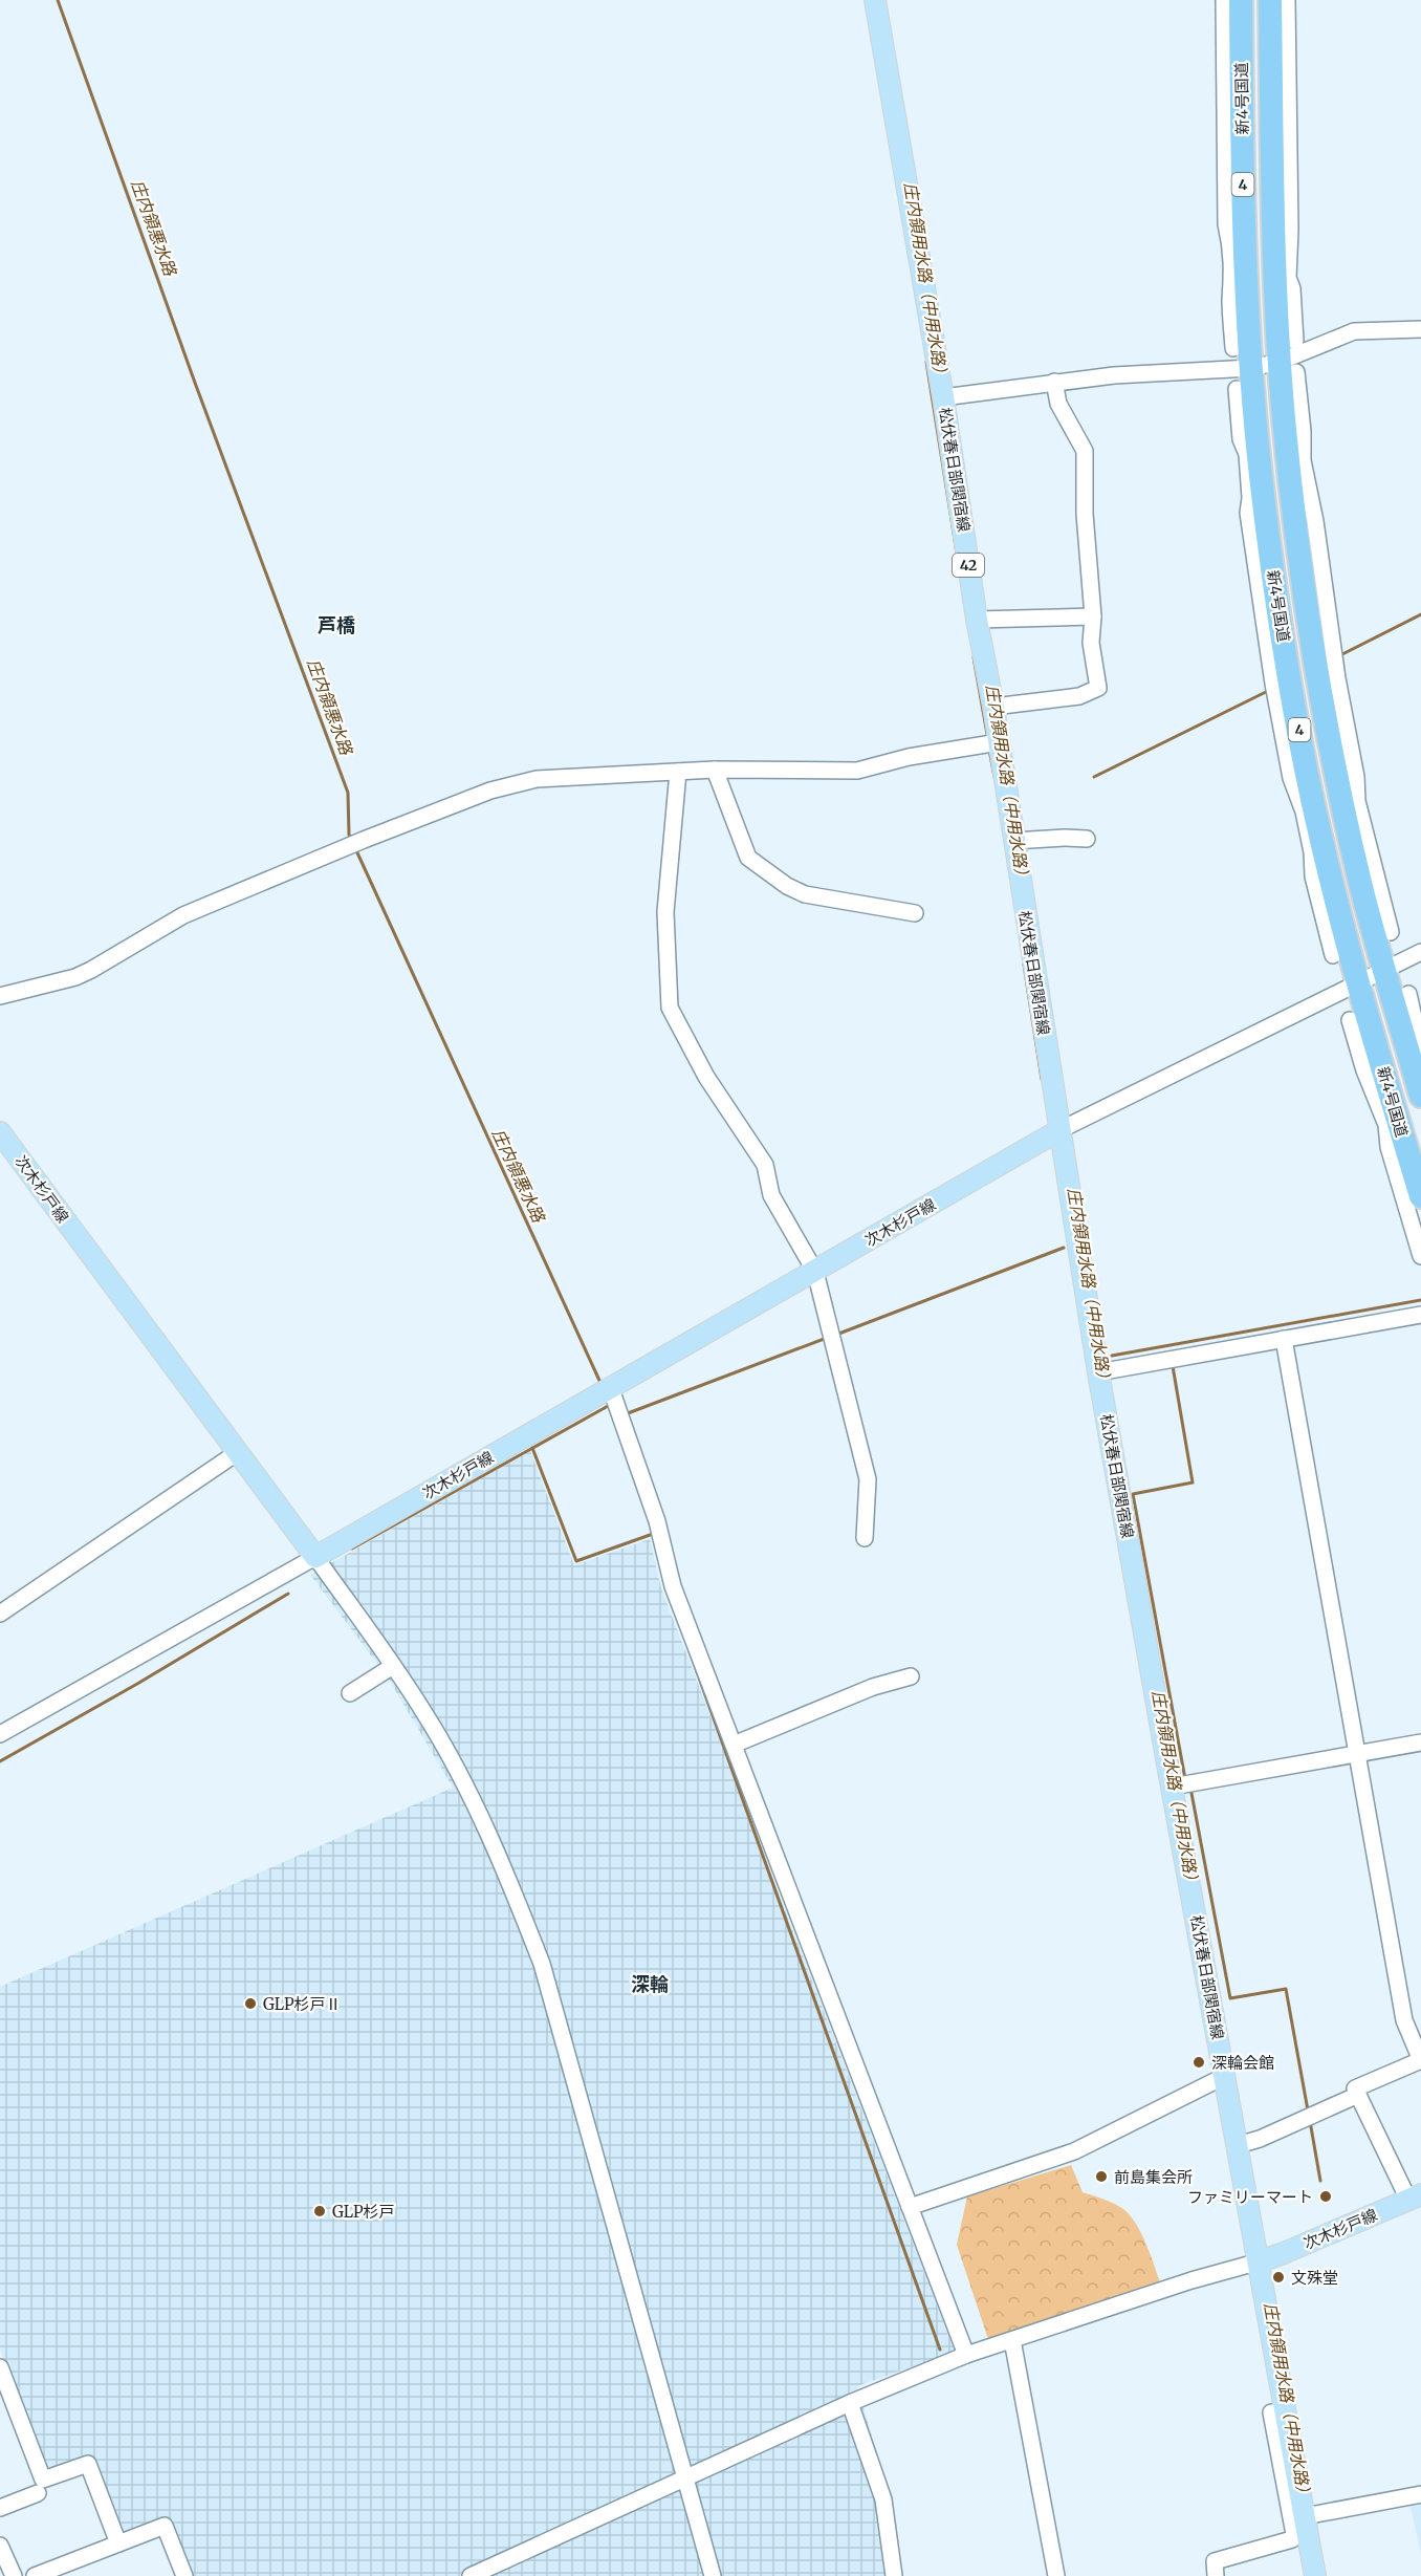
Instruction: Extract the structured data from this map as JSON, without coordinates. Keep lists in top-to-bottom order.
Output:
{
  "streets": {
    "highway": ["新4号国道", "4"],
    "main road": ["松伏春日部関宿線", "42", "次木杉戸線"]
  },
  "crossings": [
    ["松伏春日部関宿線", "次木杉戸線"]
  ],
  "districts": ["芦橋", "深輪"],
  "water": ["庄内領悪水路", "庄内領用水路（中用水路）"],
  "places": [
    "GLP杉戸Ⅱ",
    "深輪会館",
    "前島集会所",
    "ファミリーマート",
    "GLP杉戸",
    "文殊堂"
  ]
}
